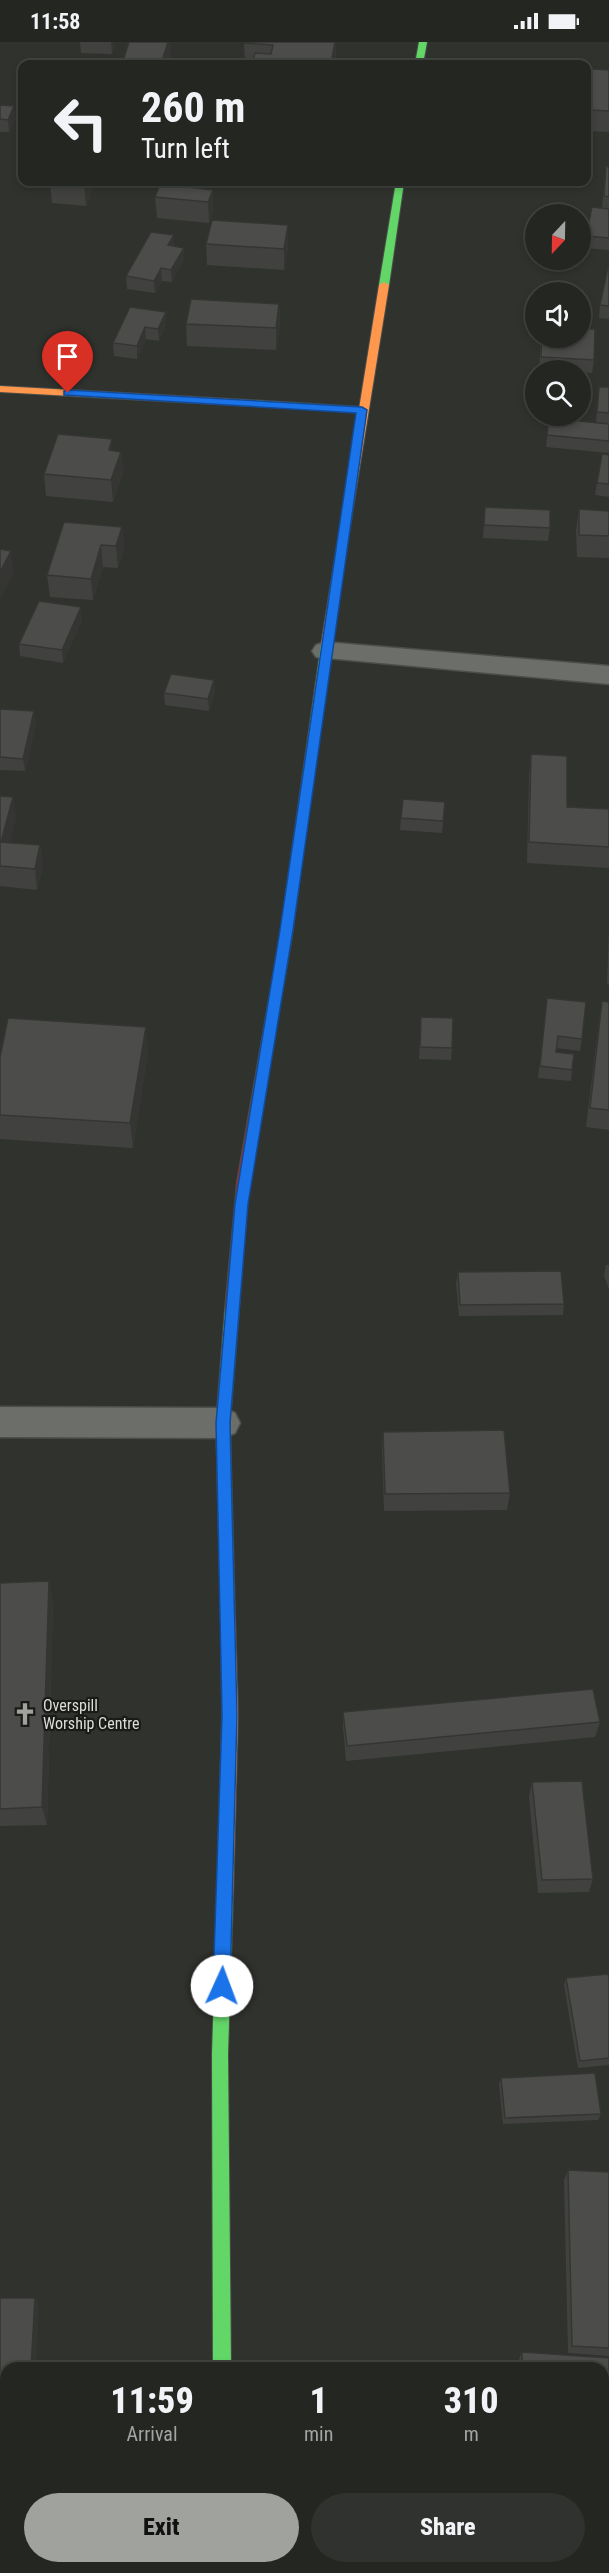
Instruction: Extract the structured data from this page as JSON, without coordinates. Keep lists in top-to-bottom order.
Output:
{
  "places": {
    "church": ["Overspill Worship Centre"]
  },
  "north": "bottom",
  "page": {
    "status": "11:58",
    "turn": ["260 m", "Turn left"],
    "eta": [
      "11:59",
      "Arrival",
      "1",
      "min",
      "310",
      "m"
    ],
    "buttons": ["Exit", "Share"]
  }
}
